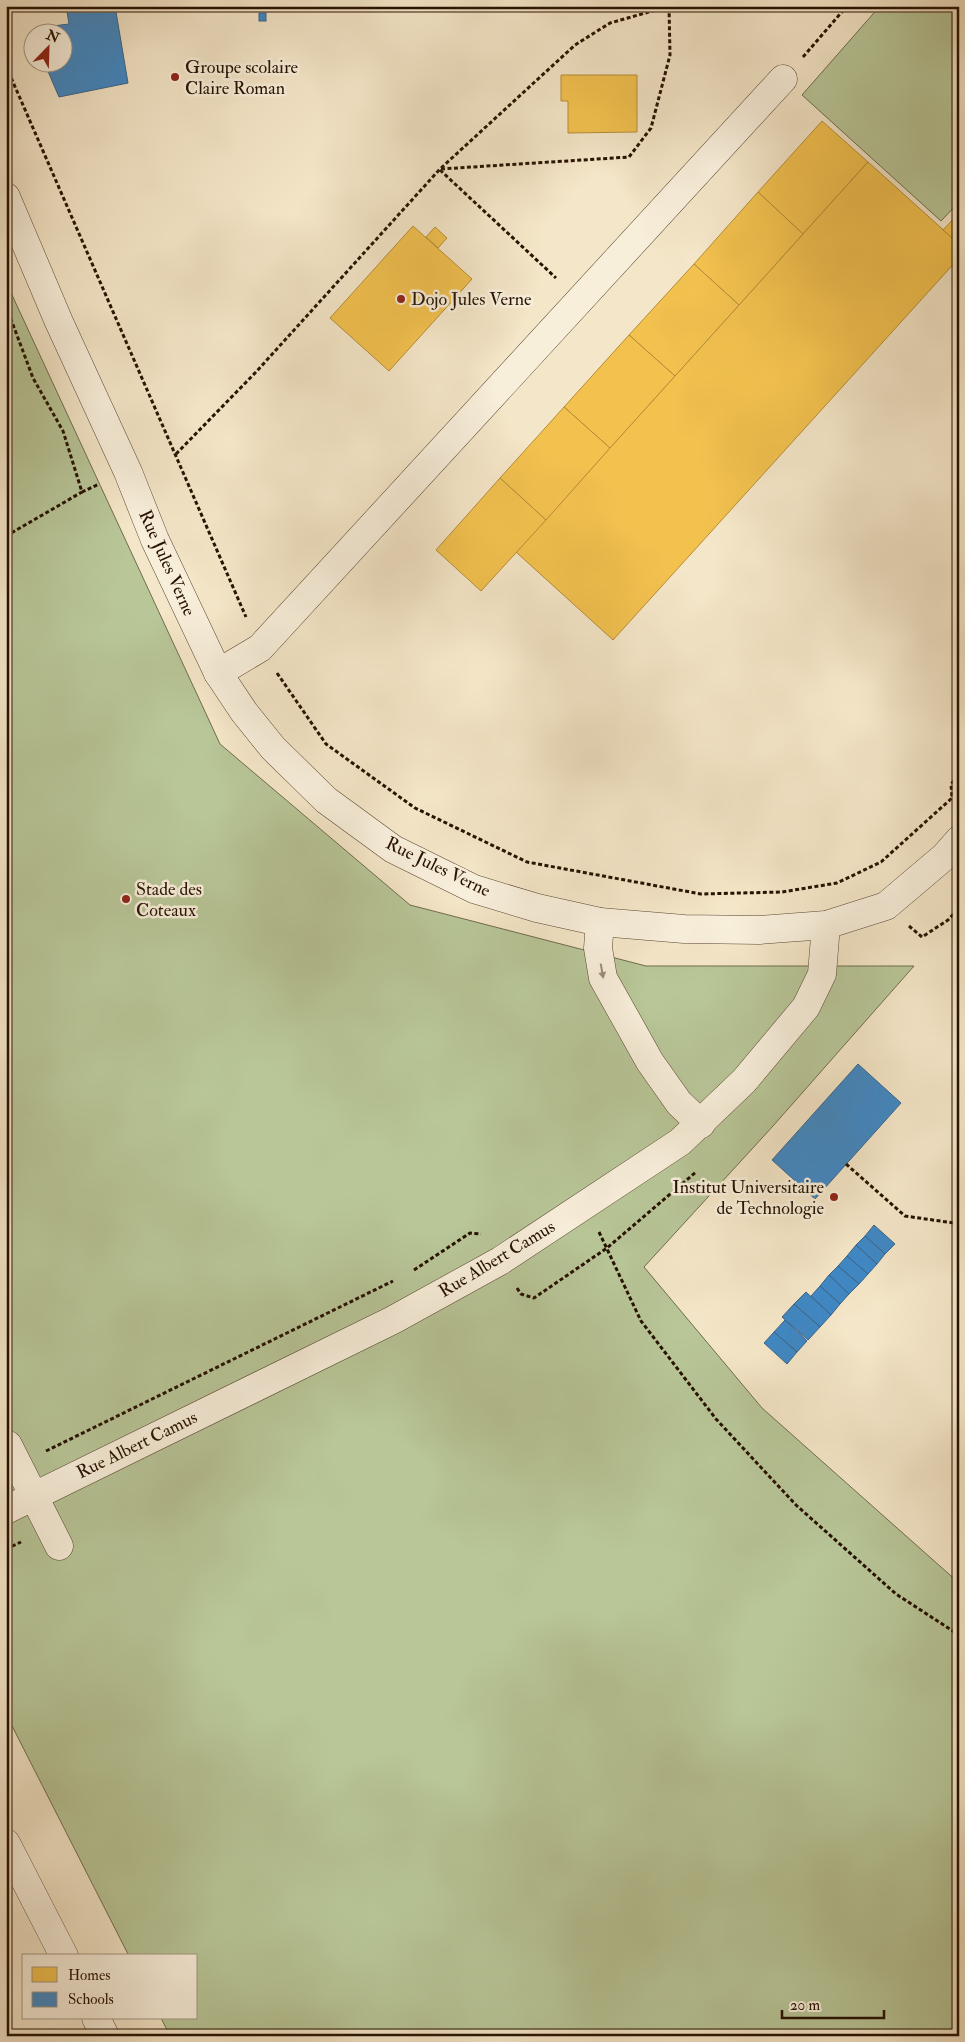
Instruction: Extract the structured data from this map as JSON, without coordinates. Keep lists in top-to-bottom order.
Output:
{
  "streets": {
    "street": ["Rue Jules Verne", "Rue Albert Camus"]
  },
  "crossings": [
    ["Rue Jules Verne", "Rue Albert Camus"]
  ],
  "places": [
    "Groupe scolaire Claire Roman",
    "Dojo Jules Verne",
    "Stade des Coteaux",
    "Institut Universitaire de Technologie"
  ],
  "legend": ["Homes", "Schools"],
  "scale_bar": "20 m",
  "north": "top right"
}
